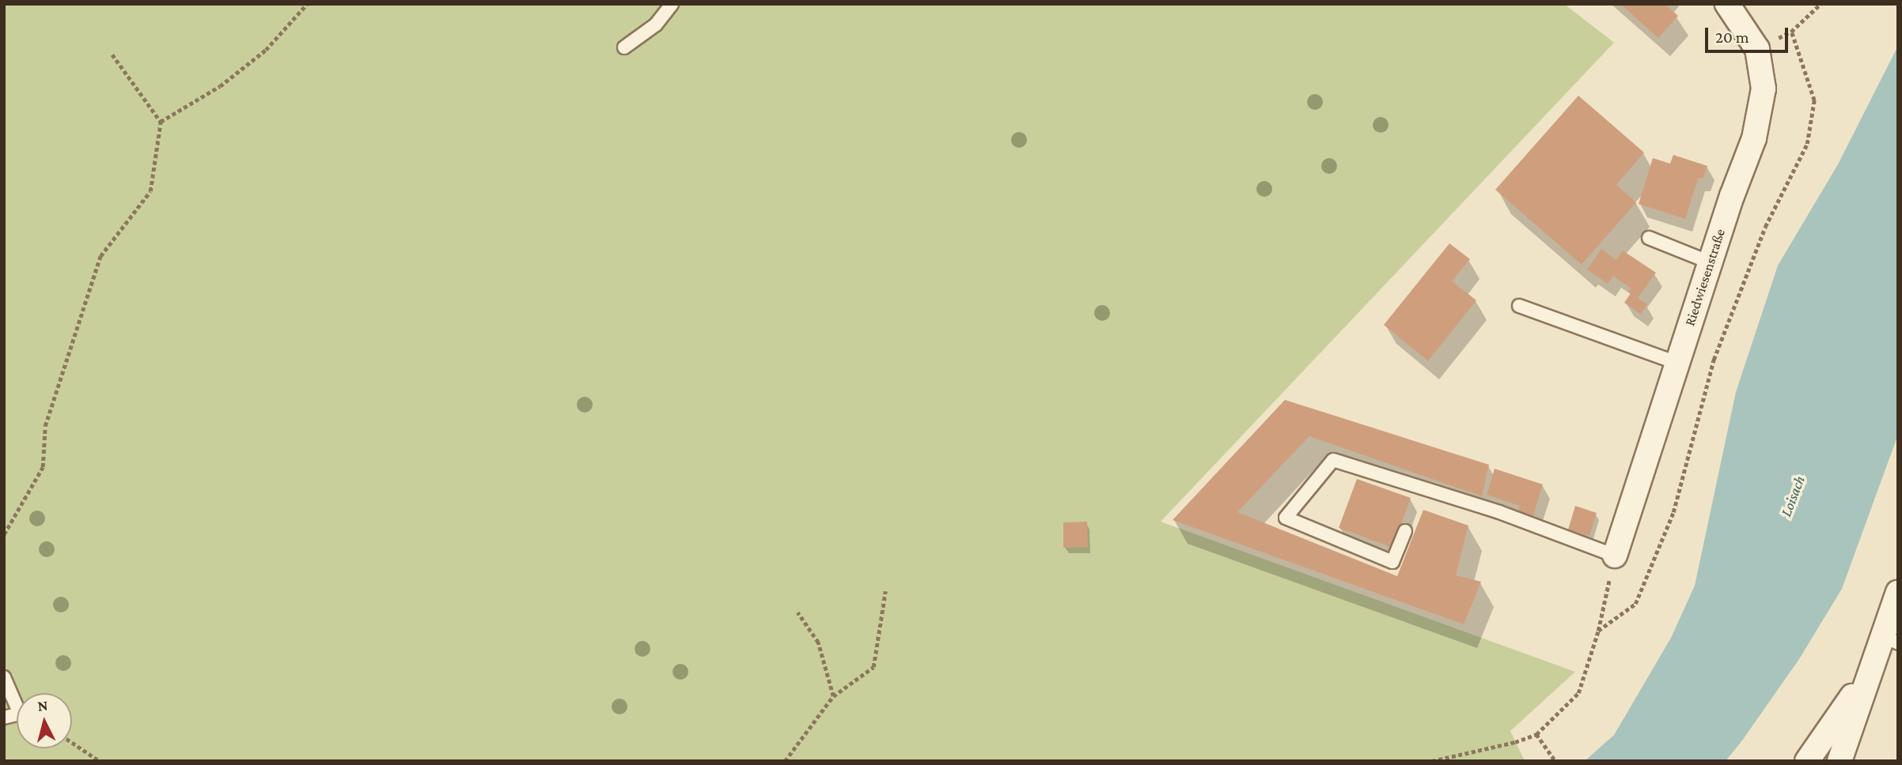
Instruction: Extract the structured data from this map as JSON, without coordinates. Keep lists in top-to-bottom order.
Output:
{
  "streets": {
    "street": ["Riedwiesenstraße"]
  },
  "water": ["Loisach"],
  "scale_bar": "20 m",
  "north": "top"
}
